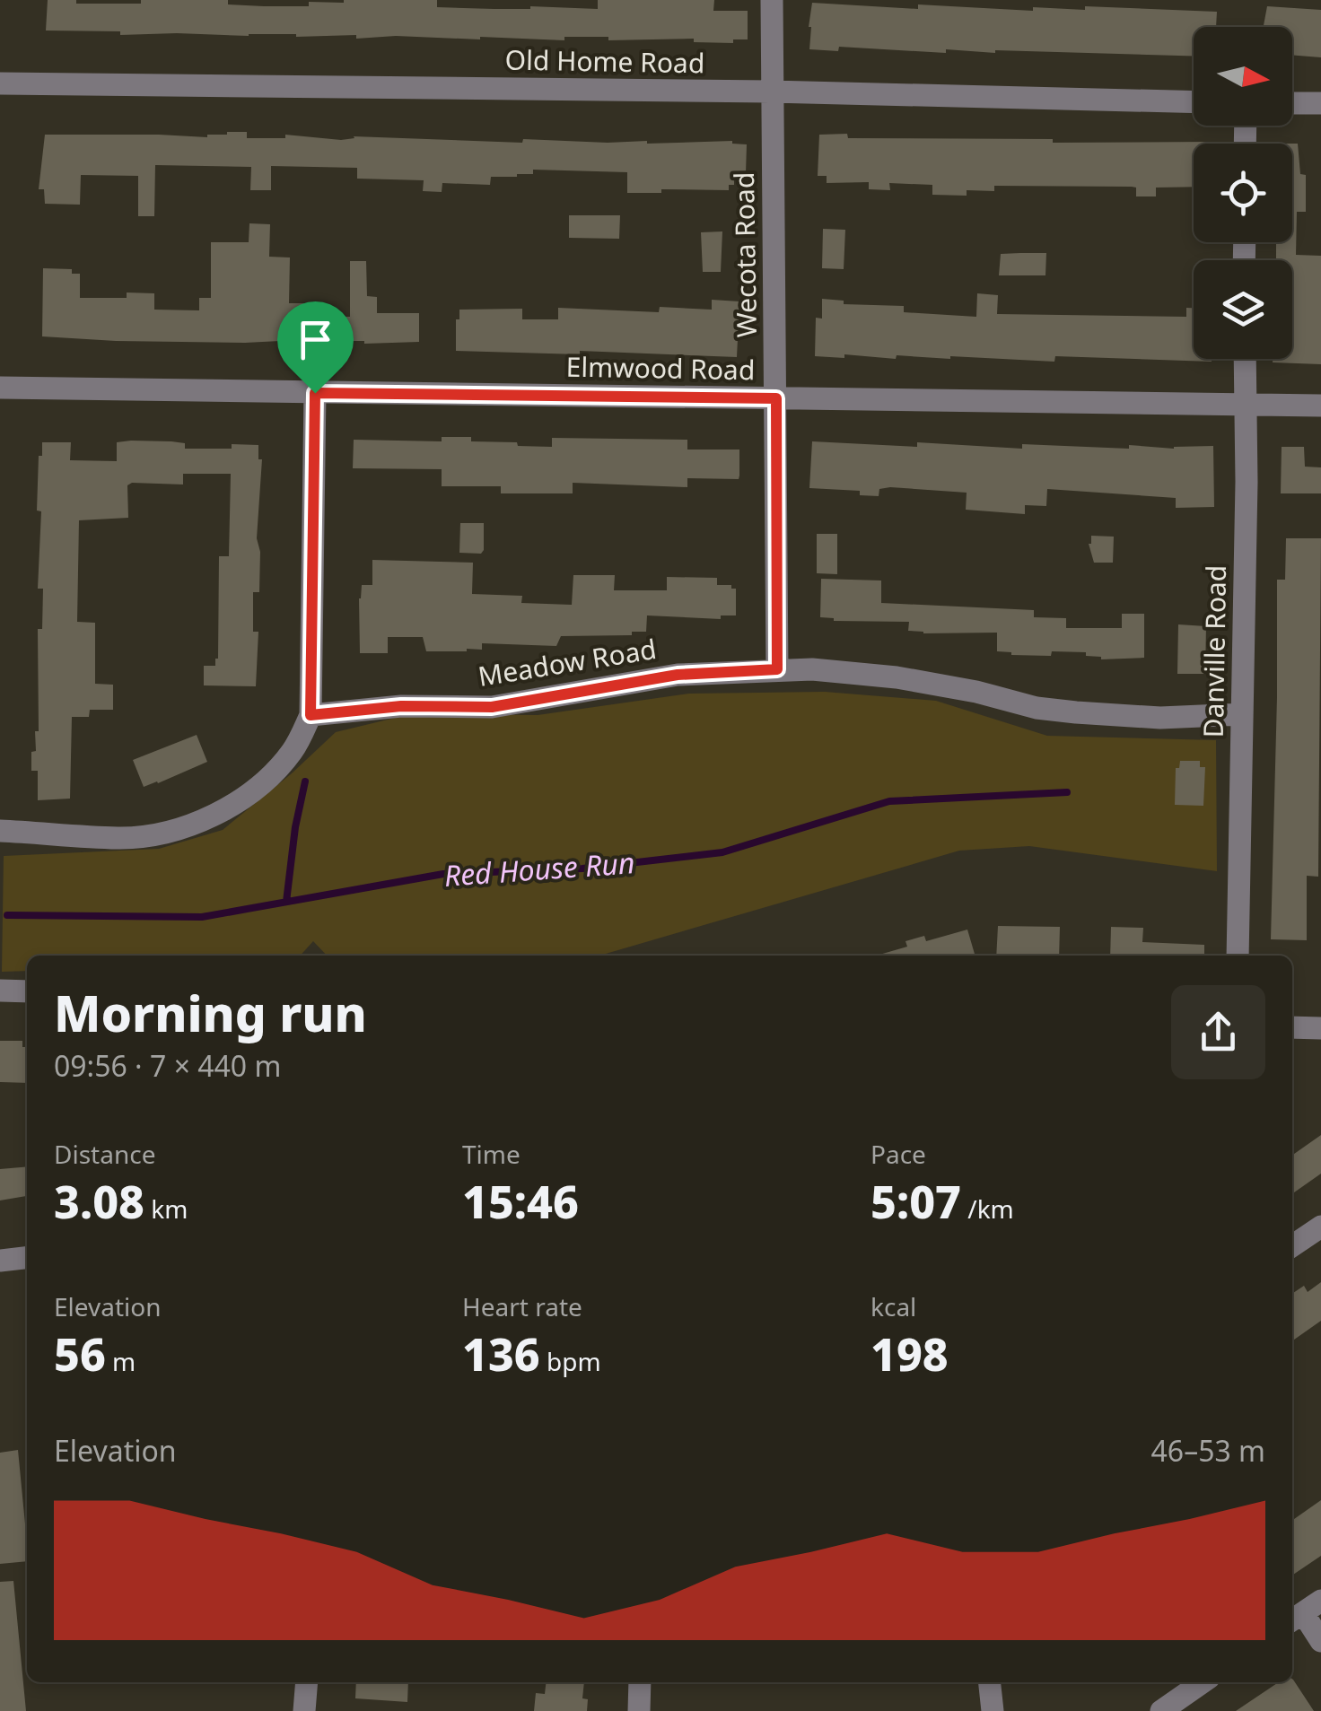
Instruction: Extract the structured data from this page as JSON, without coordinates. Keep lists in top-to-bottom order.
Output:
{
  "streets": {
    "street": [
      "Old Home Road",
      "Wecota Road",
      "Elmwood Road",
      "Danville Road",
      "Meadow Road"
    ]
  },
  "crossings": [
    ["Old Home Road", "Wecota Road"],
    ["Wecota Road", "Elmwood Road"],
    ["Wecota Road", "Meadow Road"],
    ["Elmwood Road", "Danville Road"],
    ["Danville Road", "Meadow Road"]
  ],
  "water": ["Red House Run"],
  "north": "right",
  "page": {
    "heading": ["Morning run", "09:56 · 7 × 440 m"],
    "stats": [
      ["Distance", "3.08 km"],
      ["Time", "15:46"],
      ["Pace", "5:07 /km"],
      ["Elevation", "56 m"],
      ["Heart rate", "136 bpm"],
      ["kcal", "198"]
    ],
    "chart": ["Elevation", "46–53 m"]
  }
}
